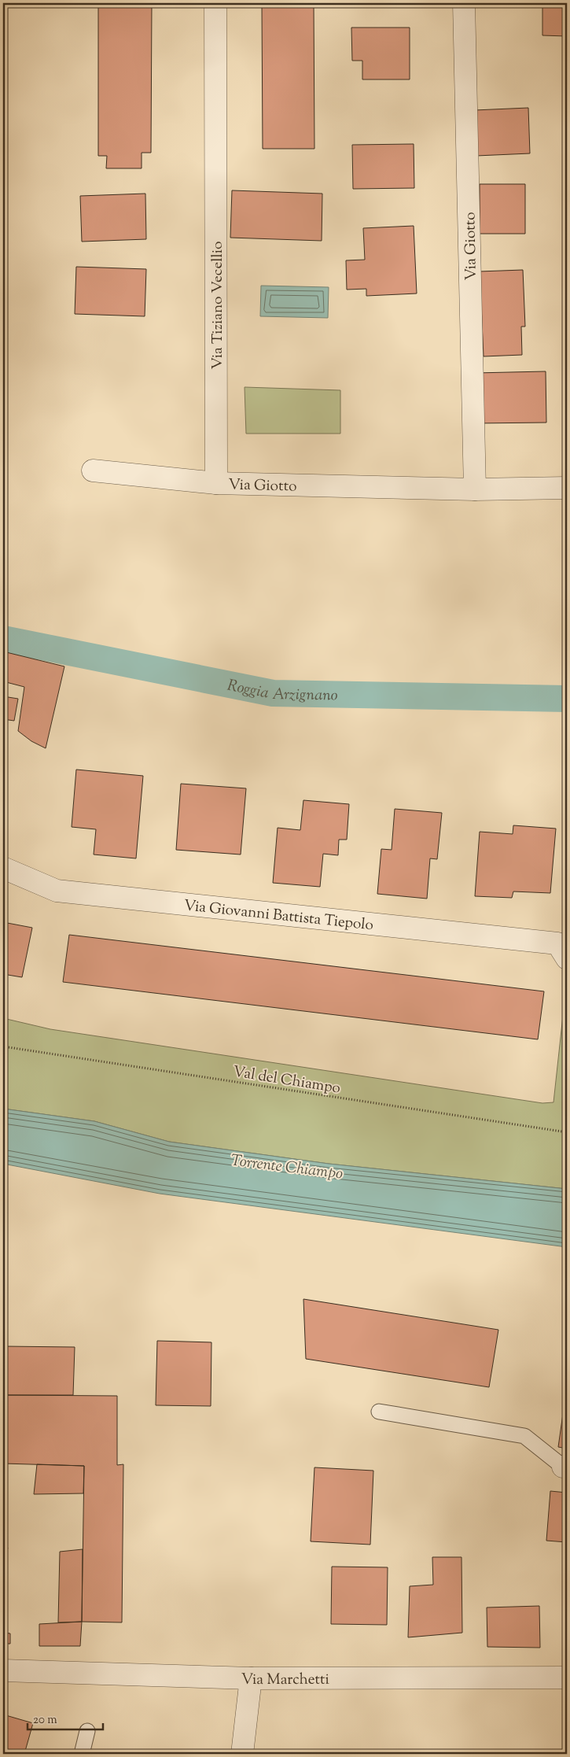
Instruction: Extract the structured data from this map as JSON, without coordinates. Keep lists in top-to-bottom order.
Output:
{
  "streets": {
    "street": [
      "Via Giotto",
      "Via Tiziano Vecellio",
      "Via Giovanni Battista Tiepolo",
      "Via Marchetti"
    ],
    "path": ["Val del Chiampo"]
  },
  "crossings": [
    ["Via Giotto", "Via Tiziano Vecellio"]
  ],
  "water": ["Roggia Arzignano", "Torrente Chiampo"],
  "scale_bar": "20 m"
}
